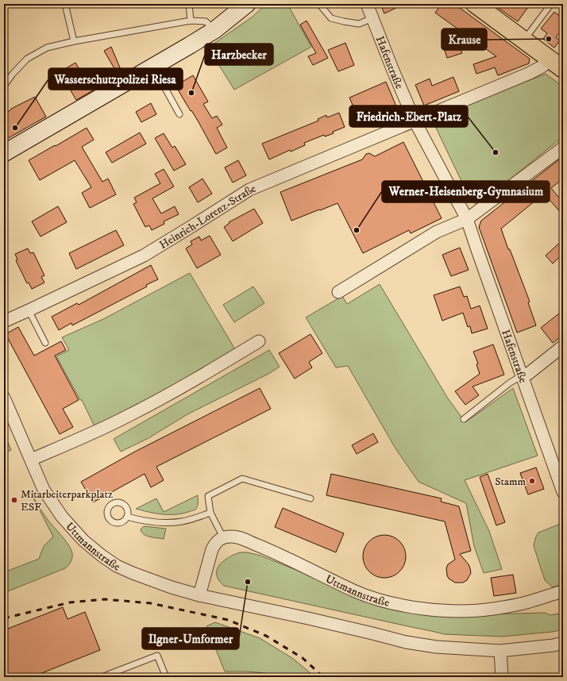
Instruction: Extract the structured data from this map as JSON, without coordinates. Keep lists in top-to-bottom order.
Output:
{
  "streets": {
    "street": ["Hafenstraße", "Heinrich-Lorenz-Straße", "Uttmannstraße"]
  },
  "crossings": [
    ["Hafenstraße", "Heinrich-Lorenz-Straße"]
  ],
  "places": [
    "Krause",
    "Harzbecker",
    "Wasserschutzpolizei Riesa",
    "Friedrich-Ebert-Platz",
    "Werner-Heisenberg-Gymnasium",
    "Stamm",
    "Mitarbeiterparkplatz ESF",
    "Ilgner-Umformer"
  ]
}
